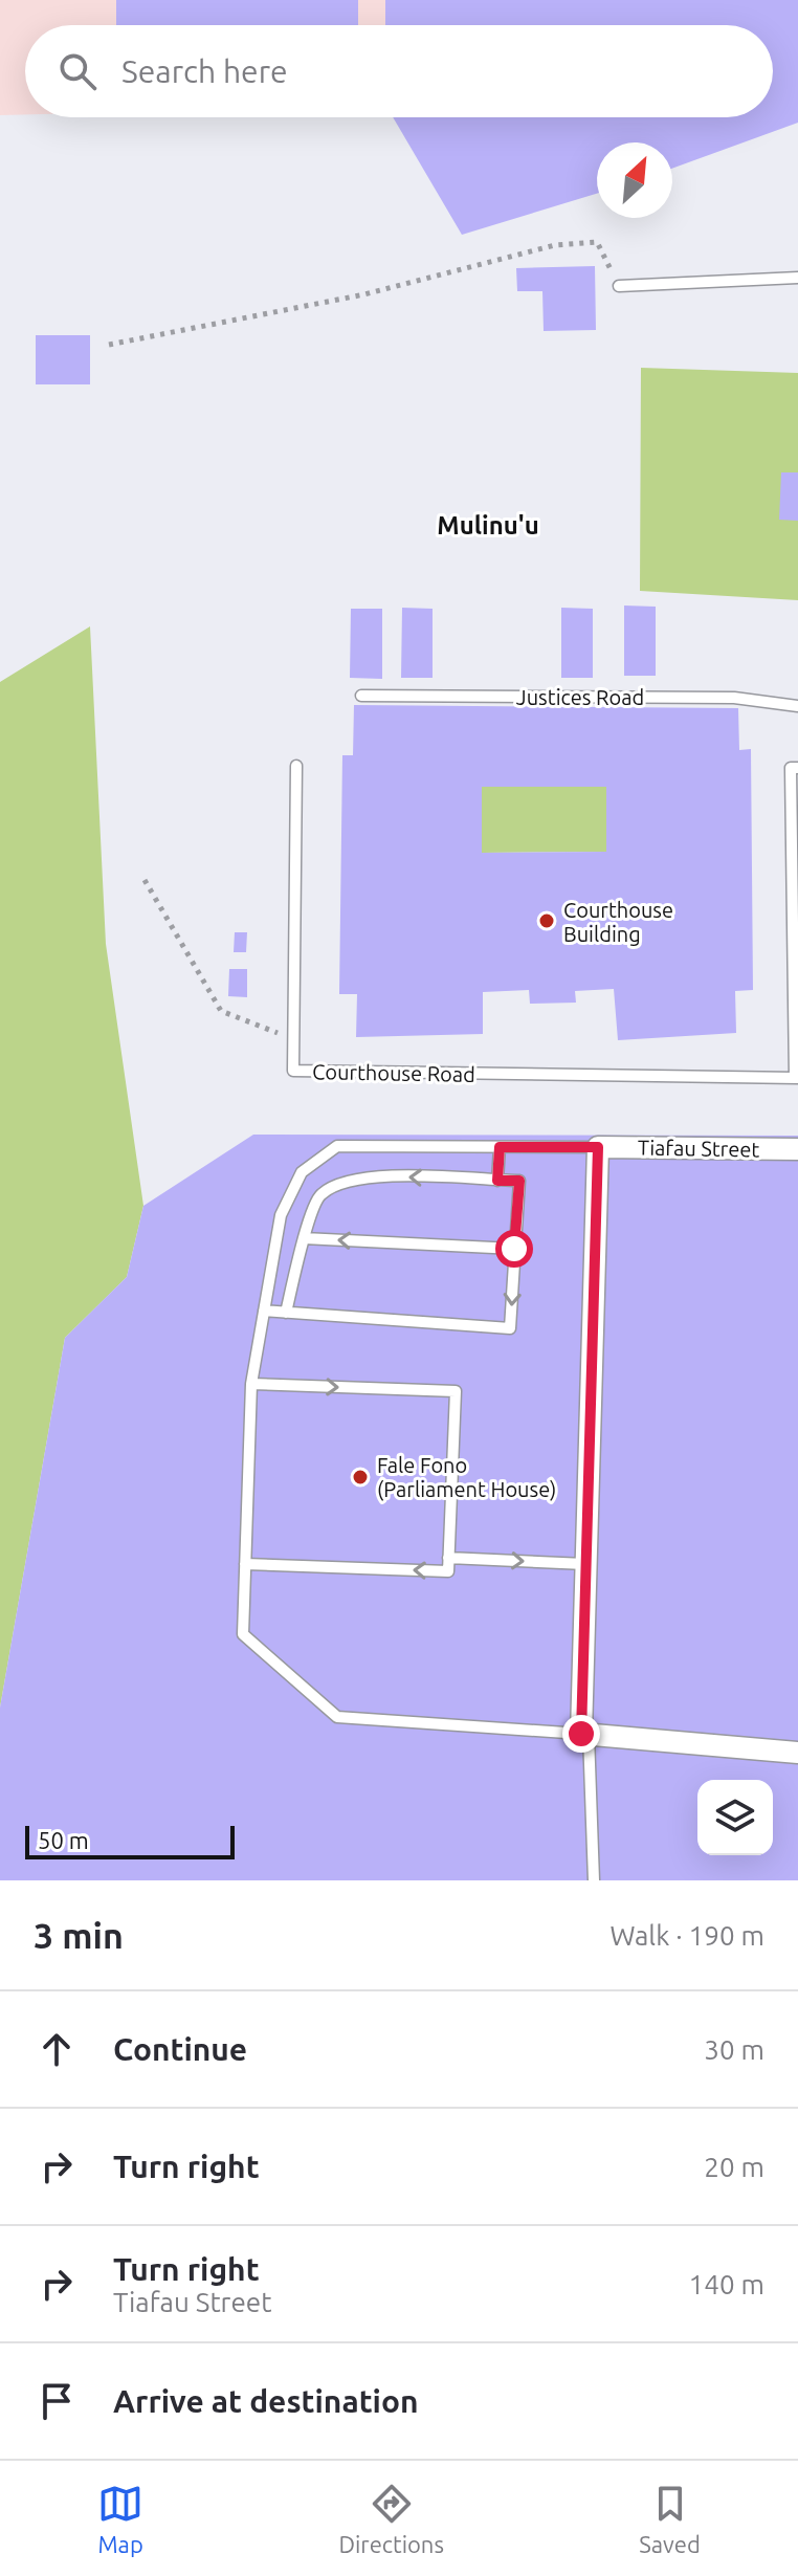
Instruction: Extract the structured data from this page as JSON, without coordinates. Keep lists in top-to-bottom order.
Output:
{
  "streets": {
    "street": ["Tiafau Street"],
    "lane": ["Justices Road", "Courthouse Road"]
  },
  "districts": ["Mulinu'u"],
  "places": ["Courthouse Building", "Fale Fono (Parliament House)"],
  "scale_bar": "50 m",
  "north": "top right",
  "page": {
    "search": "Search here",
    "scale": "50 m",
    "heading": ["3 min", "Walk · 190 m"],
    "list": [
      ["Continue", "30 m"],
      ["Turn right", "20 m"],
      ["Turn right", "Tiafau Street", "140 m"],
      "Arrive at destination"
    ],
    "nav": ["Map", "Directions", "Saved"]
  }
}
